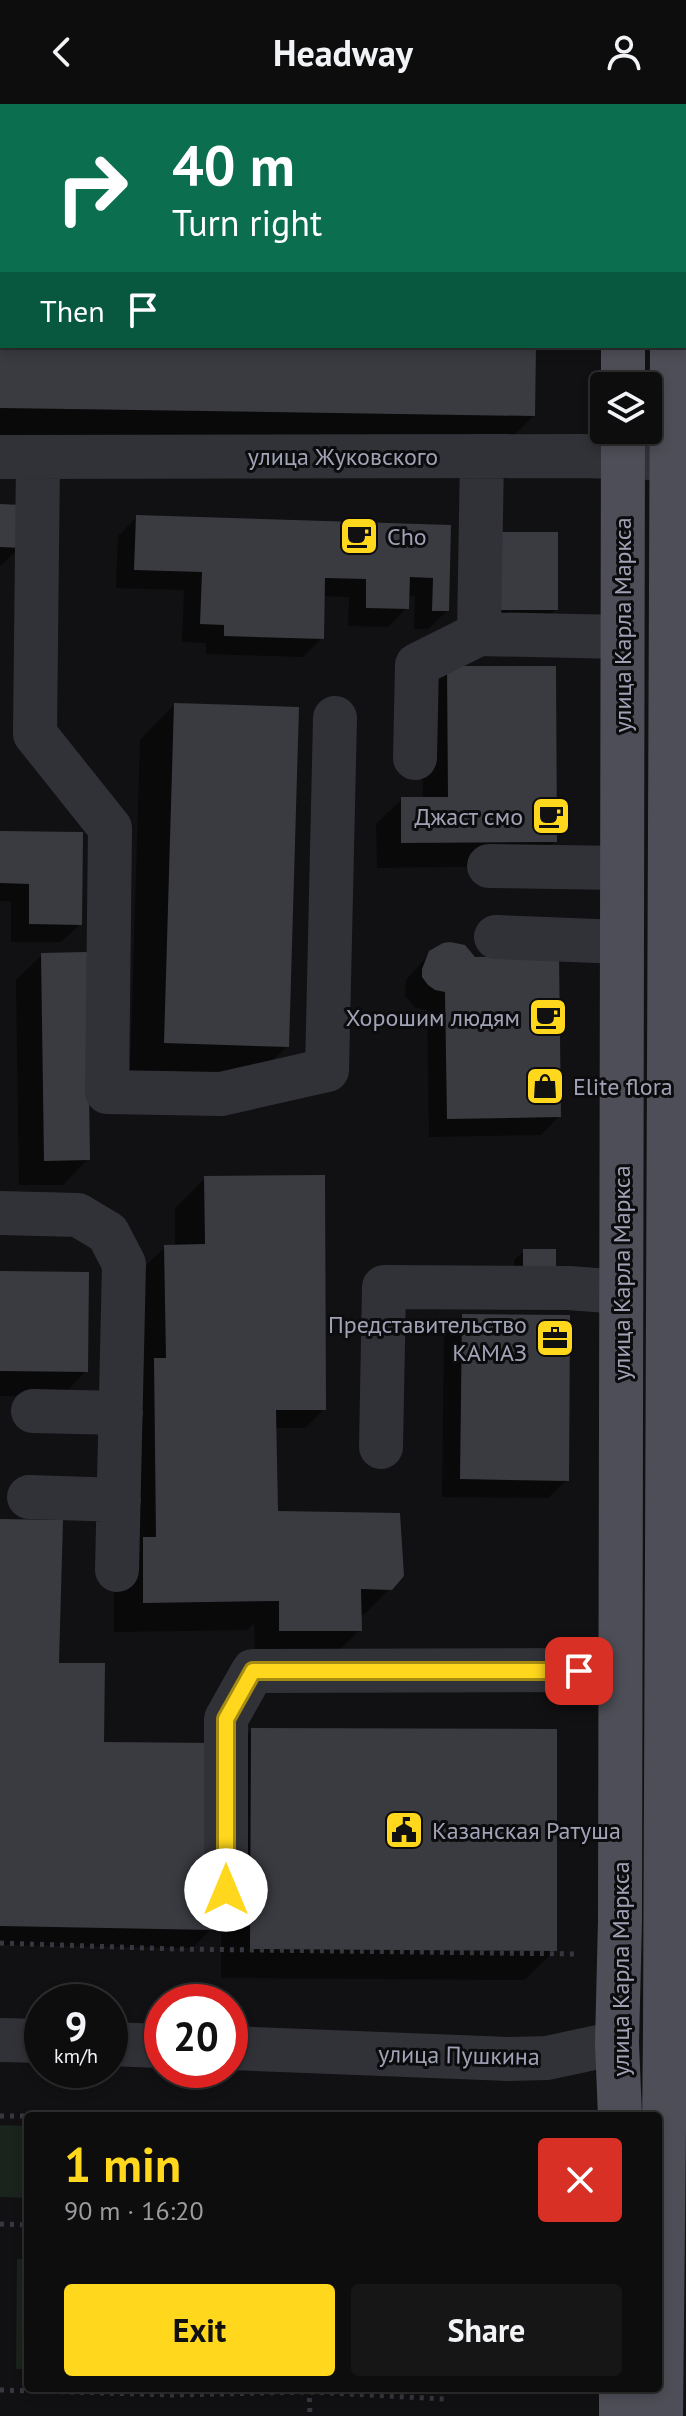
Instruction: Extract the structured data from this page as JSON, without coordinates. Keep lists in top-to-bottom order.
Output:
{
  "streets": {
    "main road": ["улица Карла Маркса", "улица Пушкина"],
    "street": ["улица Жуковского"]
  },
  "crossings": [
    ["улица Жуковского", "улица Карла Маркса"],
    ["улица Карла Маркса", "улица Пушкина"]
  ],
  "places": {
    "cafe": ["Cho", "Джаст смо", "Хорошим людям"],
    "shop": ["Elite flora"],
    "office": ["Представительство КАМАЗ"],
    "public building": ["Казанская Ратуша"]
  },
  "page": {
    "header": "Headway",
    "turn": ["40 m", "Turn right"],
    "then": "Then",
    "speed": "9 km/h",
    "limit": "20",
    "heading": ["1 min", "90 m · 16:20"],
    "buttons": ["Exit", "Share"]
  }
}
